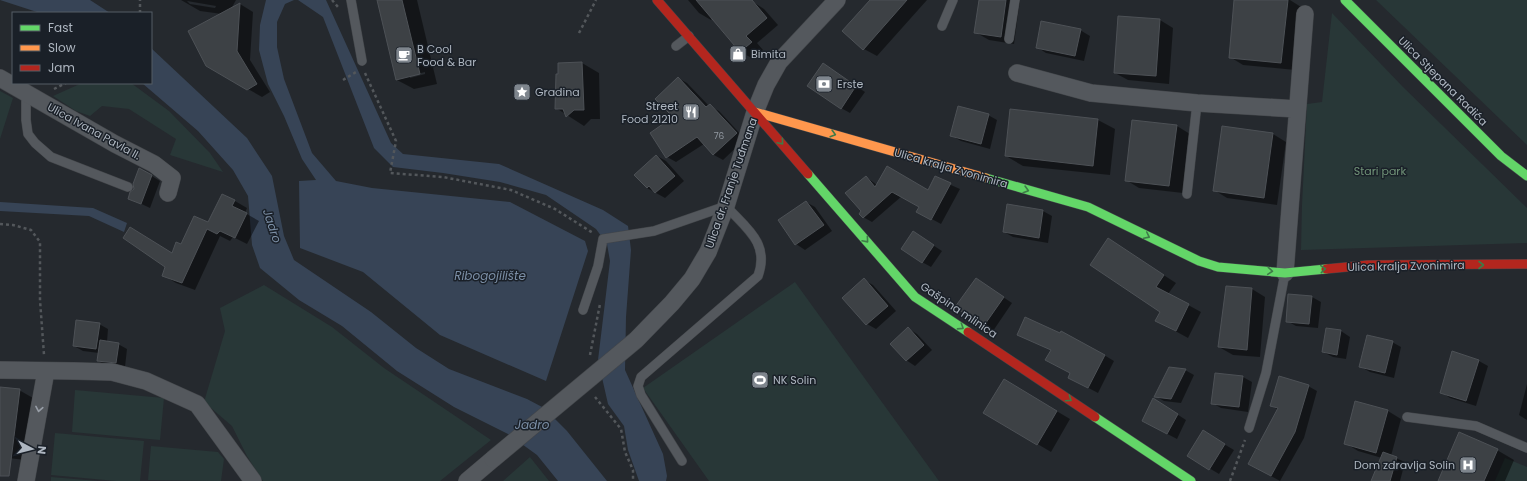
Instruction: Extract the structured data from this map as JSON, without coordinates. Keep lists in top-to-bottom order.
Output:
{
  "streets": {
    "street": [
      "Ulica Stjepana Radića",
      "Ulica Ivana Pavla II.",
      "Ulica kralja Zvonimira",
      "Ulica dr. Franje Tuđmana",
      "Gašpina mlinica"
    ]
  },
  "crossings": [
    ["Ulica kralja Zvonimira", "Ulica dr. Franje Tuđmana"],
    ["Ulica kralja Zvonimira", "Gašpina mlinica"],
    ["Ulica dr. Franje Tuđmana", "Gašpina mlinica"]
  ],
  "one_way": ["Ulica kralja Zvonimira", "Gašpina mlinica"],
  "water": ["Jadro", "Ribogojilište"],
  "parks": ["Stari park"],
  "places": {
    "shop": ["Bimita"],
    "cafe": ["B Cool Food & Bar"],
    "bank": ["Erste"],
    "place": ["Gradina"],
    "restaurant": ["Street Food 21210"],
    "sports": ["NK Solin"],
    "hospital": ["Dom zdravlja Solin"]
  },
  "house_numbers": ["76"],
  "legend": ["Fast", "Slow", "Jam"],
  "north": "right"
}
